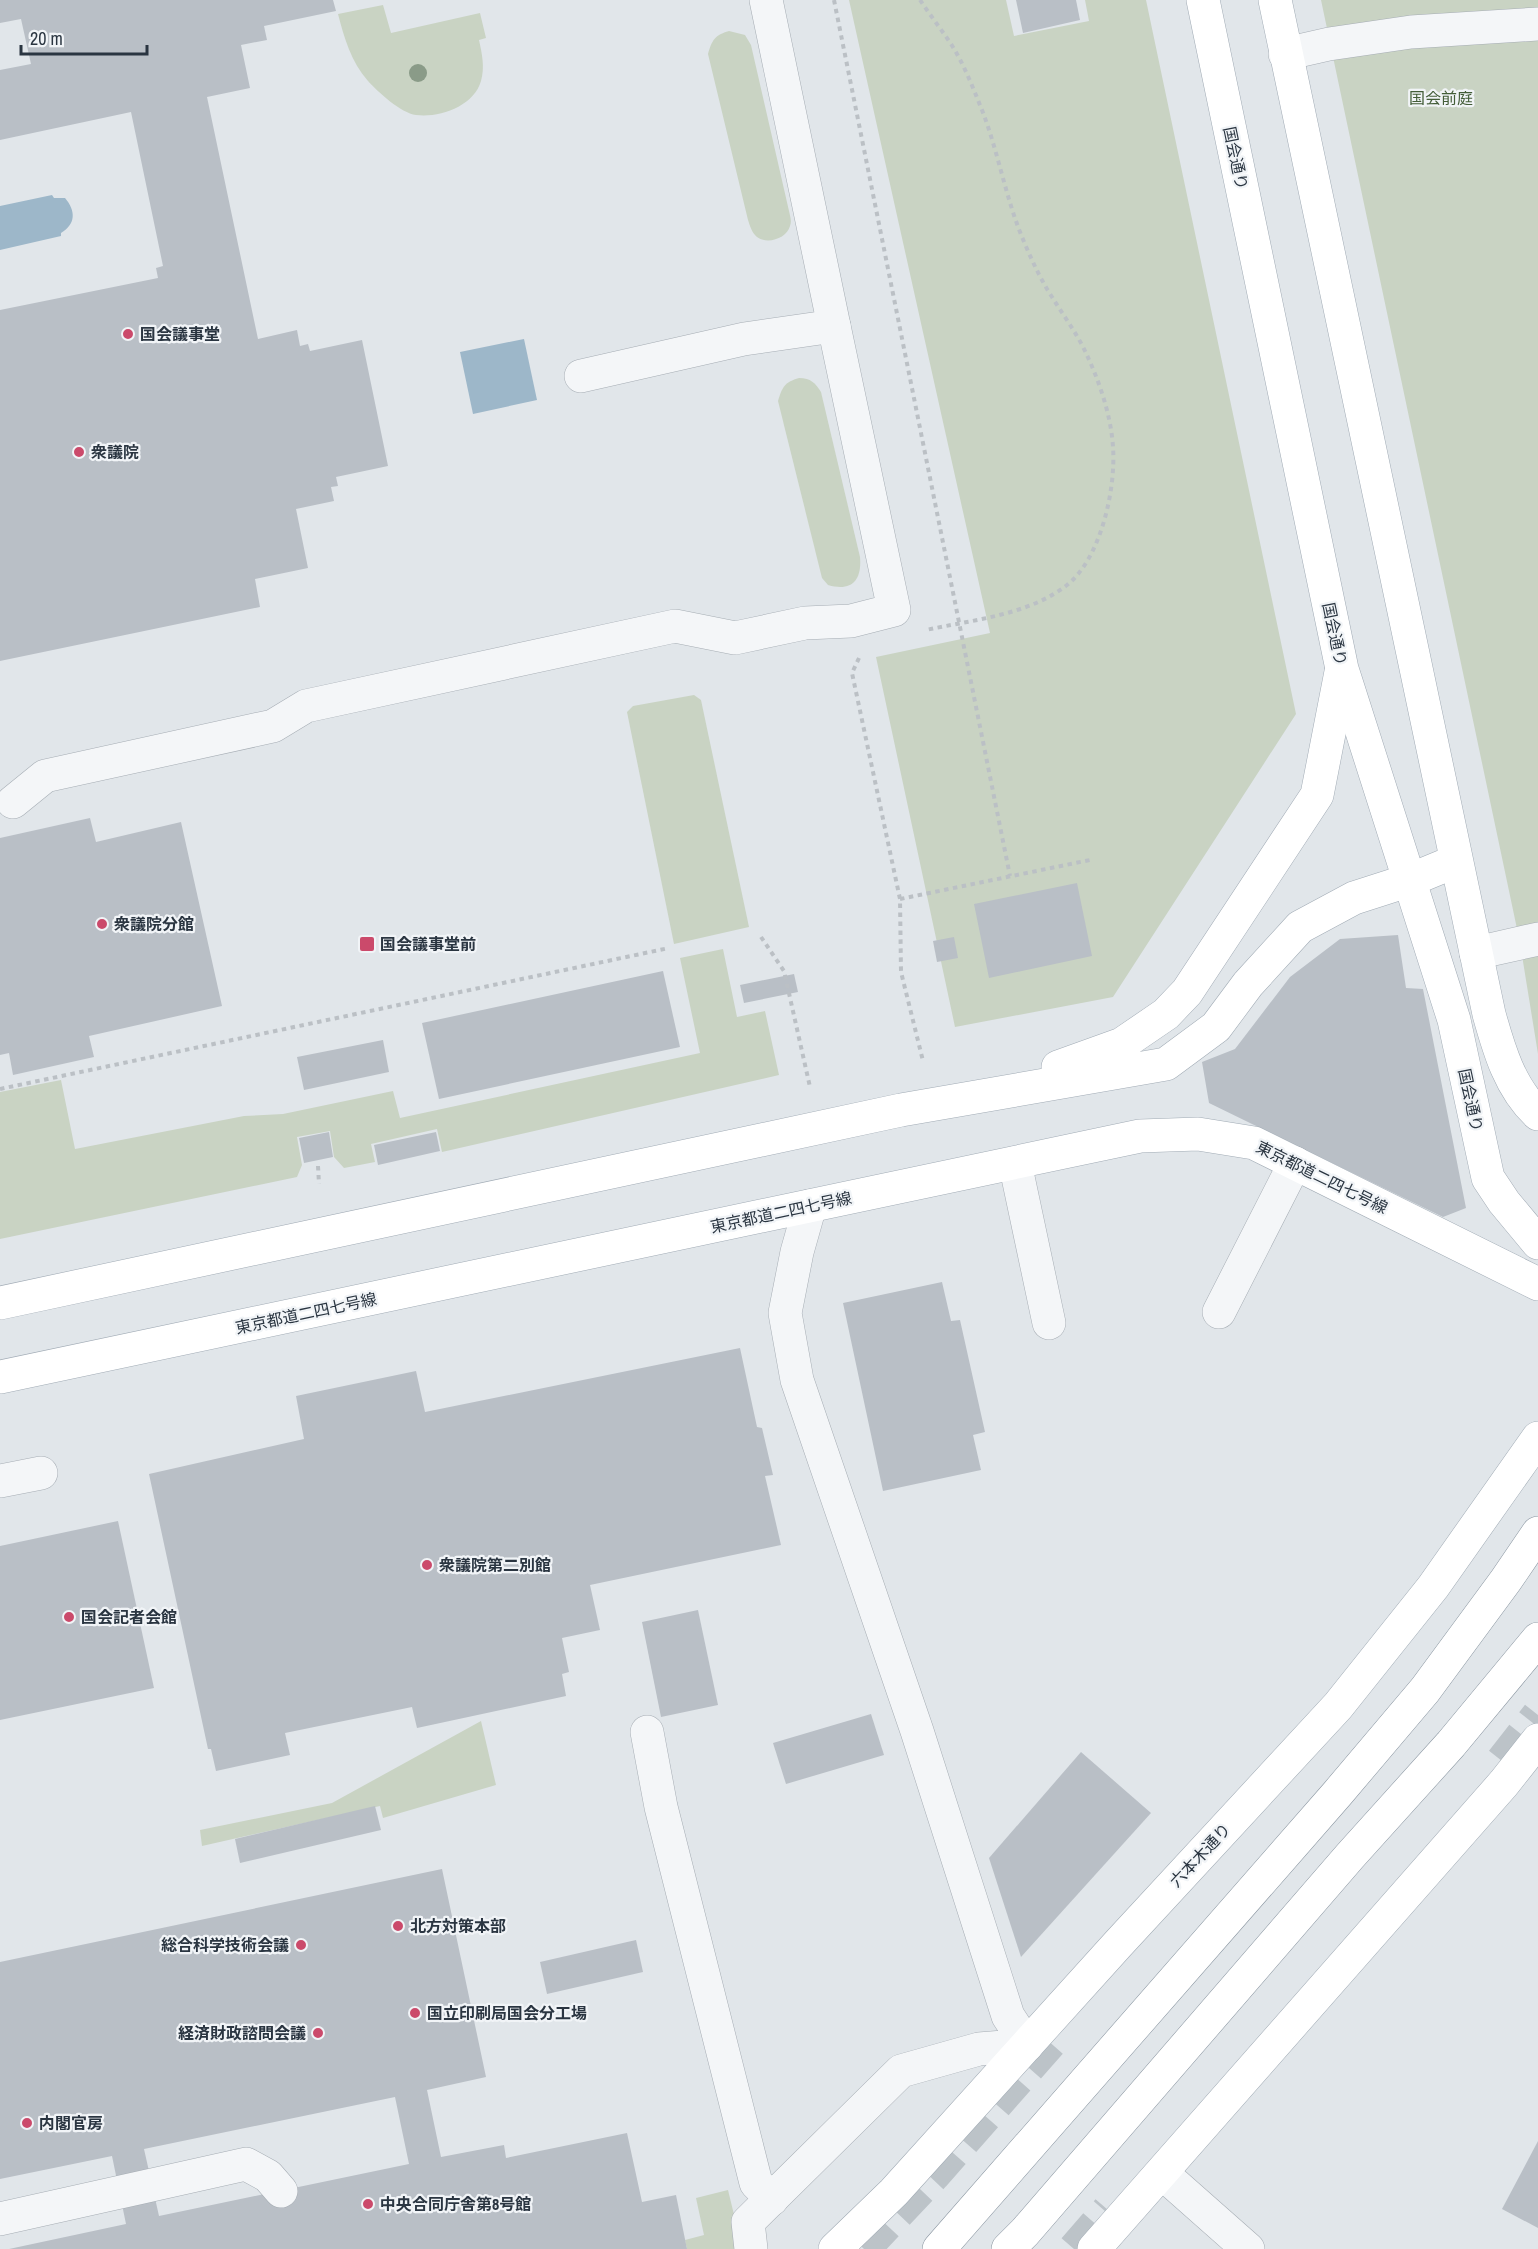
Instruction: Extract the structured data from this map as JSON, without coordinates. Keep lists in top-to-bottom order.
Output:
{
  "streets": {
    "main road": ["国会通り", "東京都道二四七号線", "六本木通り"]
  },
  "parks": ["国会前庭"],
  "places": {
    "other": [
      "国会議事堂",
      "衆議院",
      "衆議院分館",
      "衆議院第二別館",
      "国会記者会館",
      "北方対策本部",
      "総合科学技術会議",
      "国立印刷局国会分工場",
      "経済財政諮問会議",
      "内閣官房",
      "中央合同庁舎第8号館"
    ],
    "transit": ["国会議事堂前"]
  },
  "scale_bar": "20 m"
}
